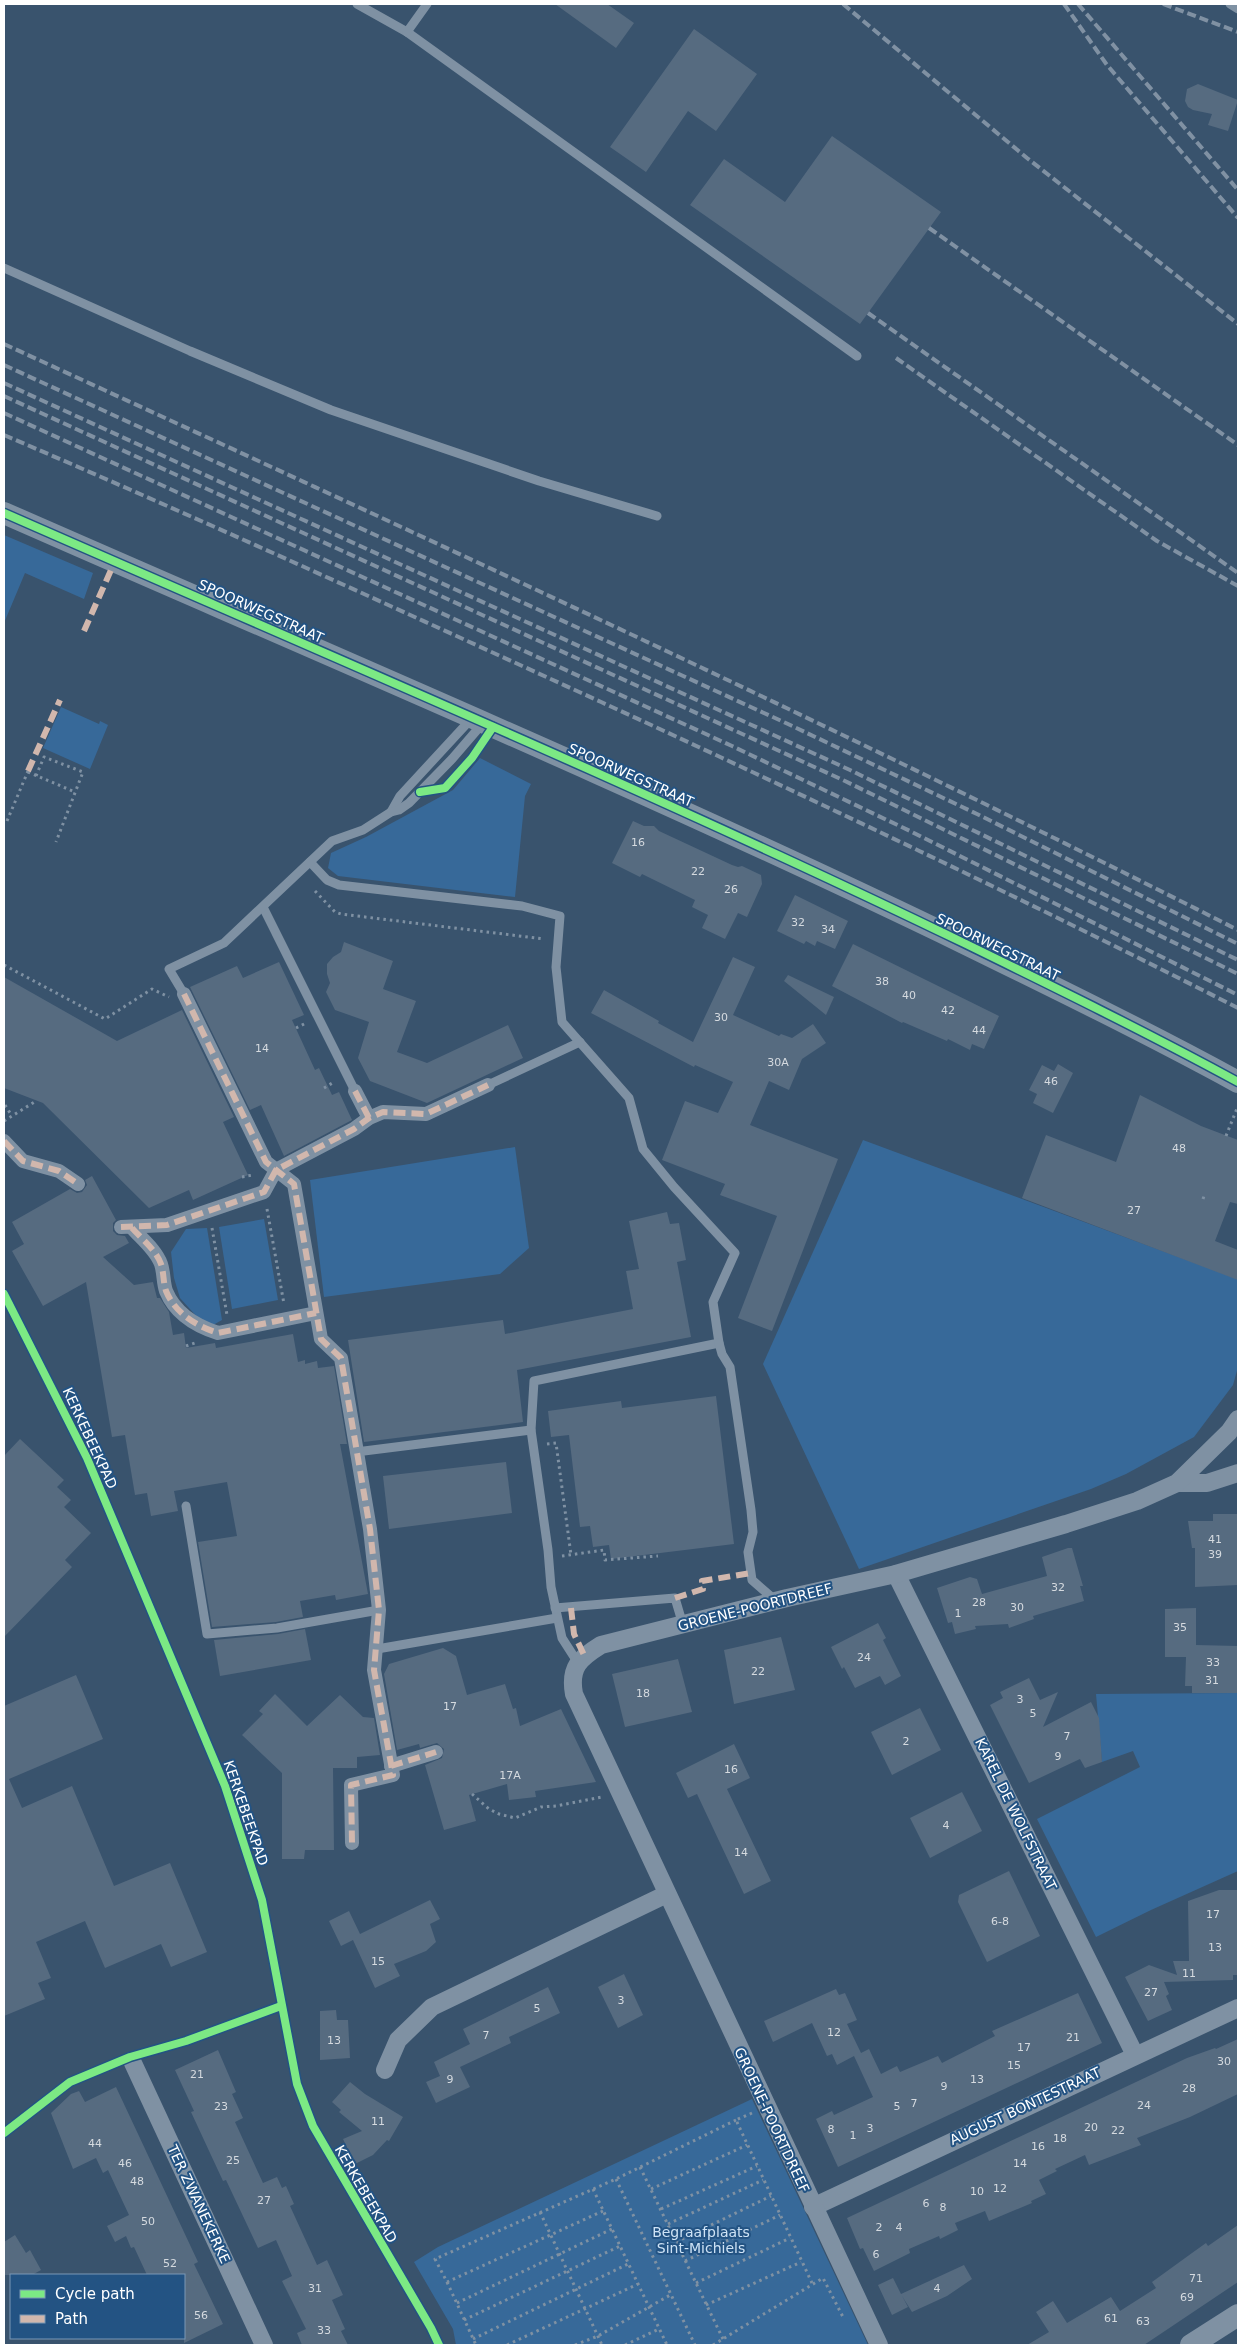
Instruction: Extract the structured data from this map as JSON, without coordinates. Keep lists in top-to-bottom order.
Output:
{
  "streets": {
    "street": [
      "SPOORWEGSTRAAT",
      "GROENE-POORTDREEF",
      "KAREL DE WOLFSTRAAT",
      "AUGUST BONTESTRAAT",
      "TER ZWANEKERKE"
    ],
    "cycle path": ["KERKEBEEKPAD"]
  },
  "crossings": [
    ["GROENE-POORTDREEF", "KAREL DE WOLFSTRAAT"],
    ["GROENE-POORTDREEF", "AUGUST BONTESTRAAT"],
    ["KAREL DE WOLFSTRAAT", "AUGUST BONTESTRAAT"]
  ],
  "parks": ["Begraafplaats Sint-Michiels"],
  "house_numbers": [
    "16",
    "22",
    "26",
    "32",
    "34",
    "38",
    "40",
    "42",
    "30",
    "44",
    "14",
    "30A",
    "46",
    "48",
    "27",
    "41",
    "39",
    "32",
    "28",
    "30",
    "1",
    "35",
    "24",
    "33",
    "22",
    "31",
    "18",
    "3",
    "17",
    "5",
    "7",
    "2",
    "9",
    "16",
    "17A",
    "4",
    "14",
    "17",
    "6-8",
    "13",
    "15",
    "11",
    "27",
    "3",
    "5",
    "12",
    "7",
    "21",
    "13",
    "17",
    "30",
    "15",
    "21",
    "9",
    "13",
    "9",
    "28",
    "7",
    "24",
    "23",
    "5",
    "11",
    "20",
    "3",
    "8",
    "22",
    "1",
    "18",
    "44",
    "16",
    "25",
    "46",
    "14",
    "48",
    "12",
    "10",
    "27",
    "6",
    "8",
    "50",
    "2",
    "4",
    "6",
    "52",
    "71",
    "31",
    "4",
    "69",
    "56",
    "61",
    "63",
    "33"
  ],
  "legend": ["Cycle path", "Path"]
}
